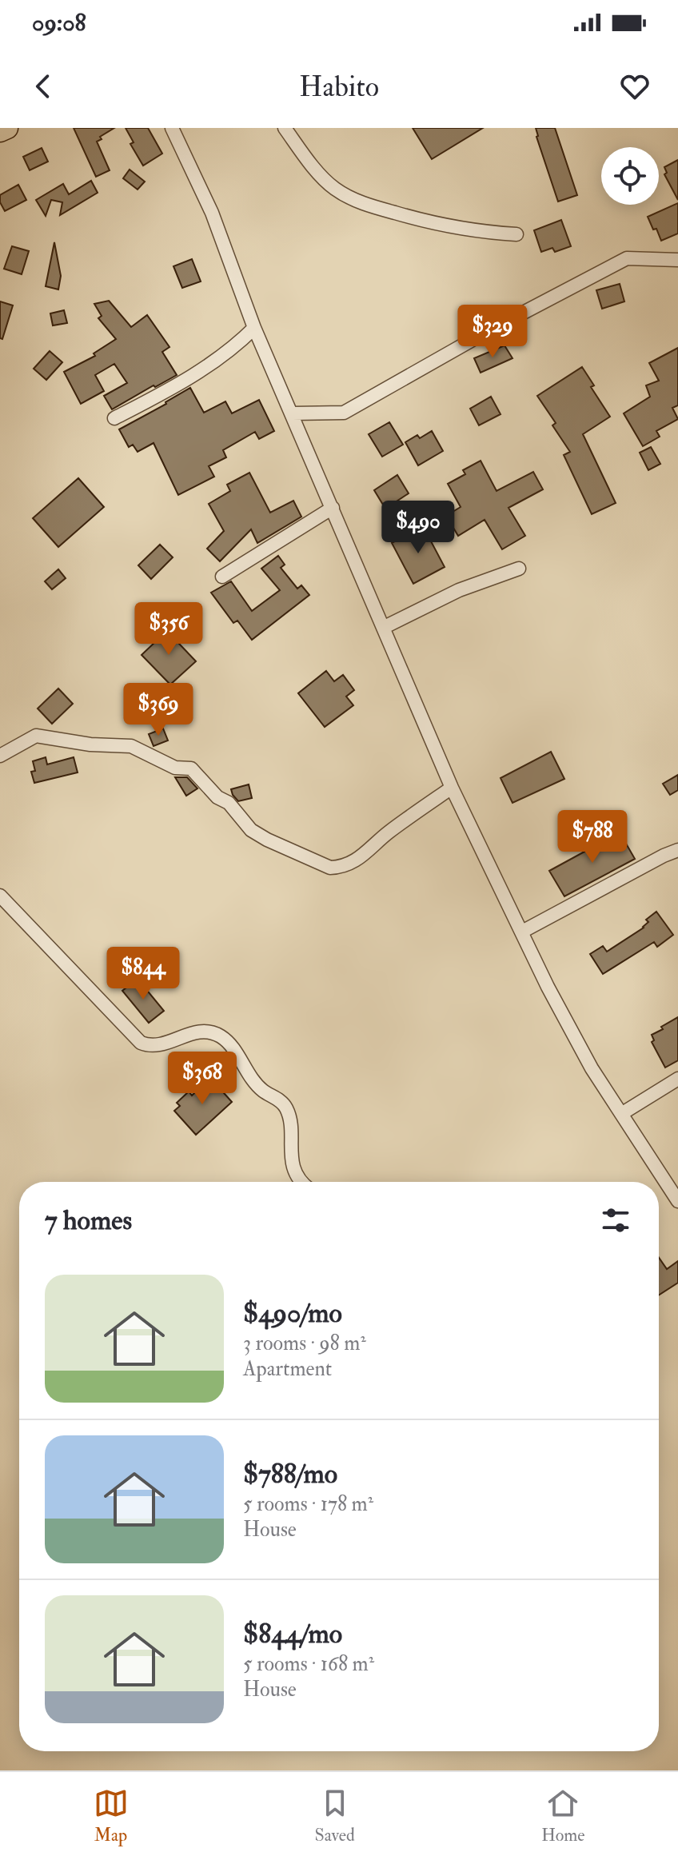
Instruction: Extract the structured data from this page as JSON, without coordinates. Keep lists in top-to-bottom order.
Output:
{
  "page": {
    "status": "09:08",
    "header": "Habito",
    "price": [
      "$329",
      "$490",
      "$356",
      "$369",
      "$788",
      "$844",
      "$368"
    ],
    "heading": "7 homes",
    "list": [
      {
        "name": "$490/mo",
        "note": "3 rooms · 98 m² · Apartment"
      },
      {
        "name": "$788/mo",
        "note": "5 rooms · 178 m² · House"
      },
      {
        "name": "$844/mo",
        "note": "5 rooms · 168 m² · House"
      }
    ],
    "tabs": ["Map", "Saved", "Home"]
  }
}
